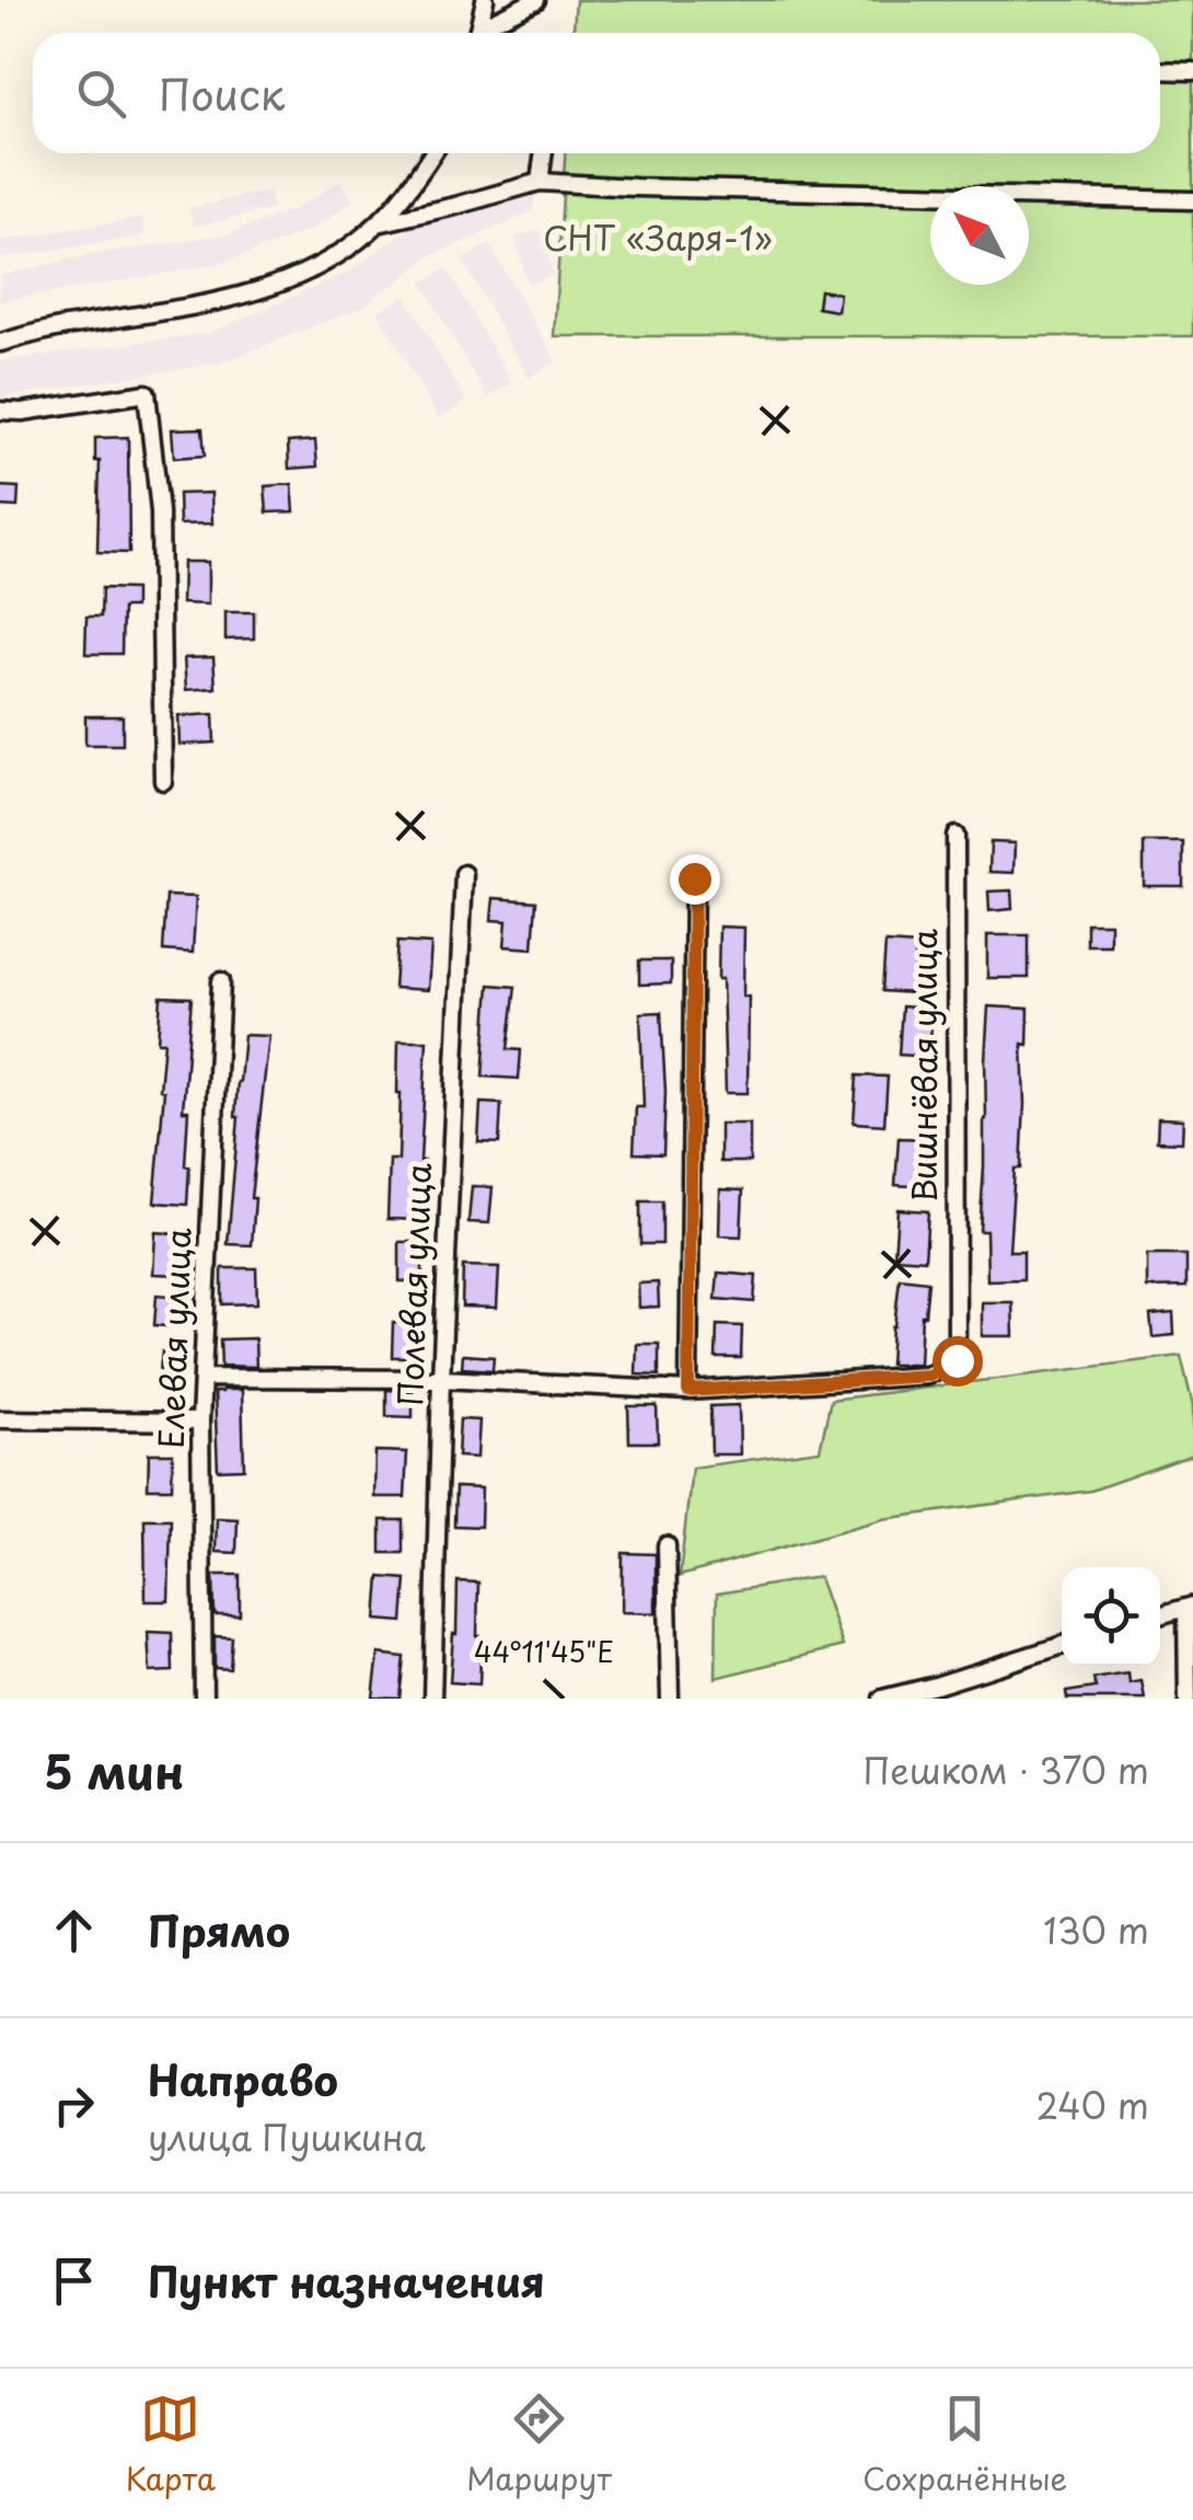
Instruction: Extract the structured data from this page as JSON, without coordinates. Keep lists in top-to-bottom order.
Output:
{
  "streets": {
    "street": ["Вишнёвая улица", "Полевая улица", "Елевая улица"]
  },
  "parks": ["СНТ «Заря-1»"],
  "north": "top left",
  "page": {
    "search": "Поиск",
    "heading": ["5 мин", "Пешком · 370 m"],
    "list": [
      ["Прямо", "130 m"],
      ["Направо", "улица Пушкина", "240 m"],
      "Пункт назначения"
    ],
    "nav": ["Карта", "Маршрут", "Сохранённые"]
  },
  "coordinates": ["44°11'45\"E"]
}
